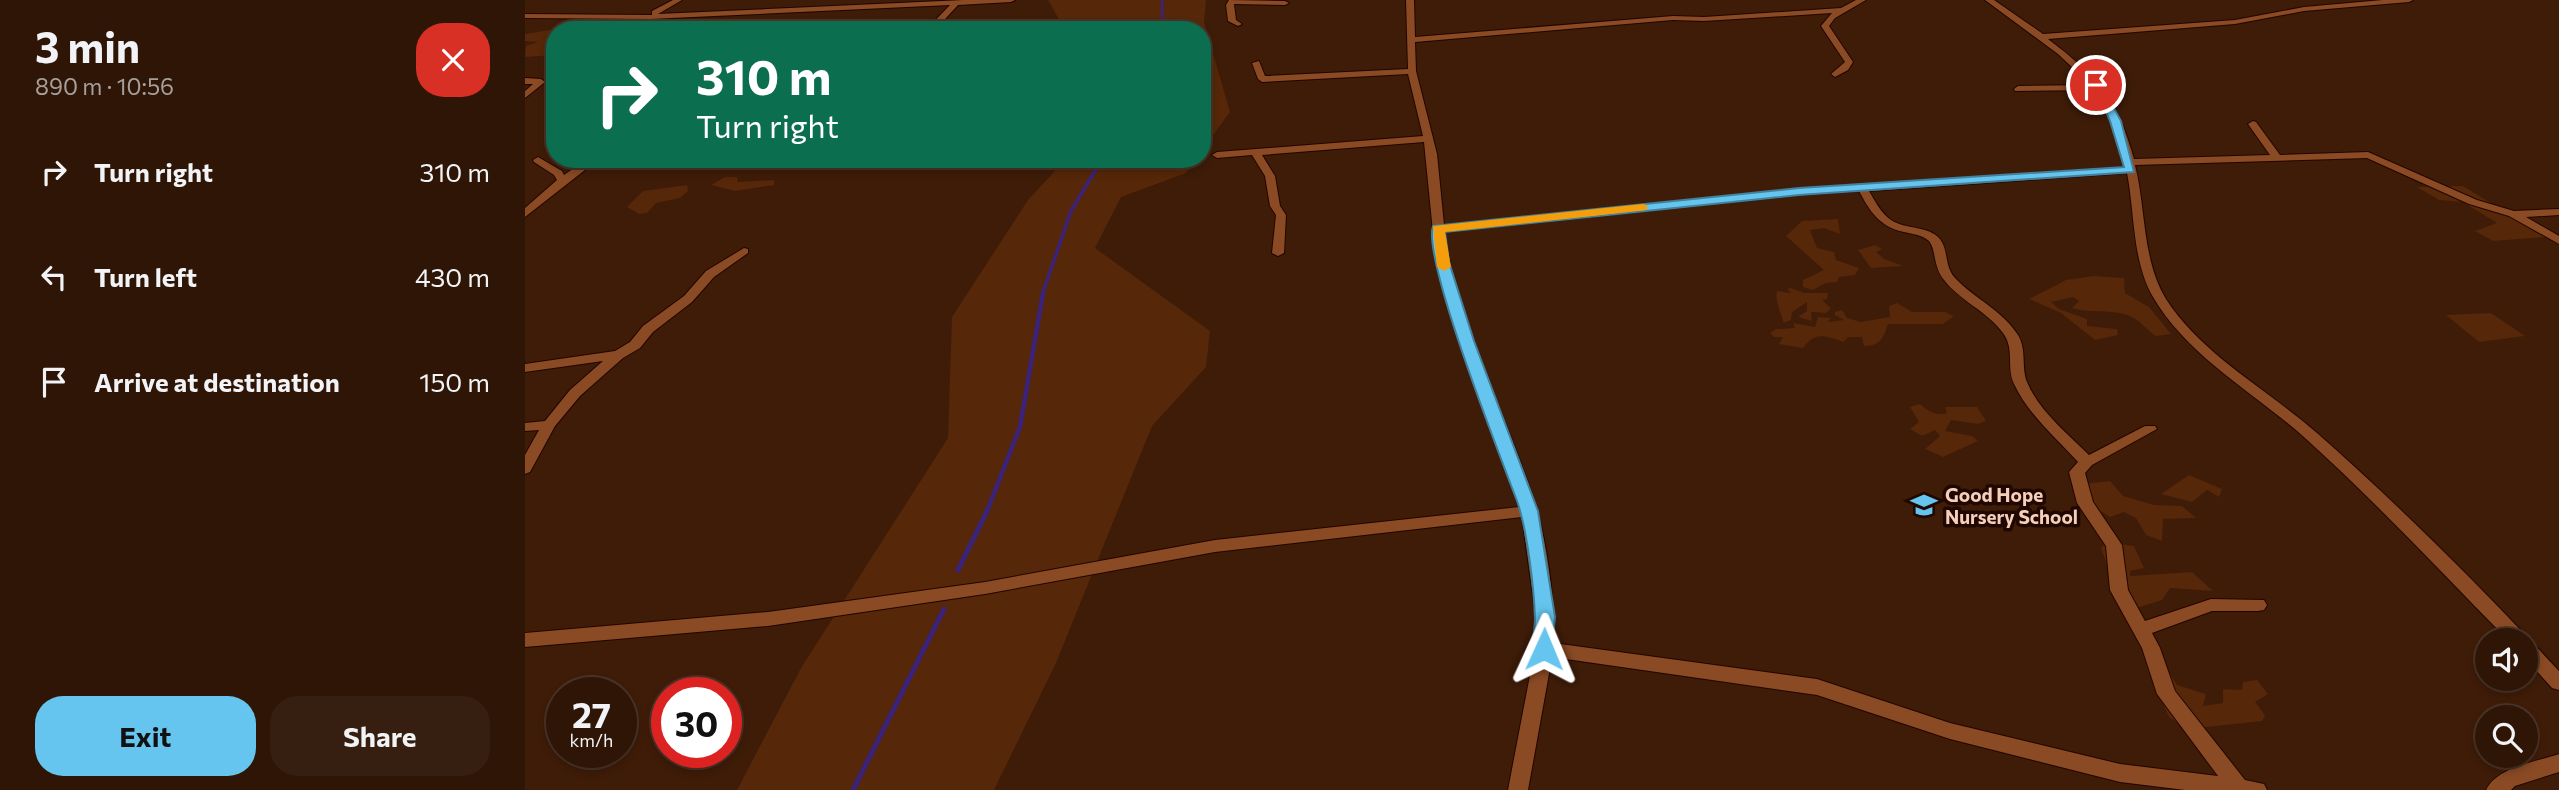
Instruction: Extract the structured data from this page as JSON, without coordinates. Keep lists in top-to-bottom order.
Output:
{
  "places": {
    "school or university": ["Good Hope Nursery School"]
  },
  "page": {
    "heading": ["3 min", "890 m · 10:56"],
    "turn": ["310 m", "Turn right"],
    "list": [
      {
        "name": "Turn right",
        "value": "310 m"
      },
      {
        "name": "Turn left",
        "value": "430 m"
      },
      {
        "name": "Arrive at destination",
        "value": "150 m"
      }
    ],
    "speed": "27 km/h",
    "limit": "30",
    "buttons": ["Exit", "Share"]
  }
}
